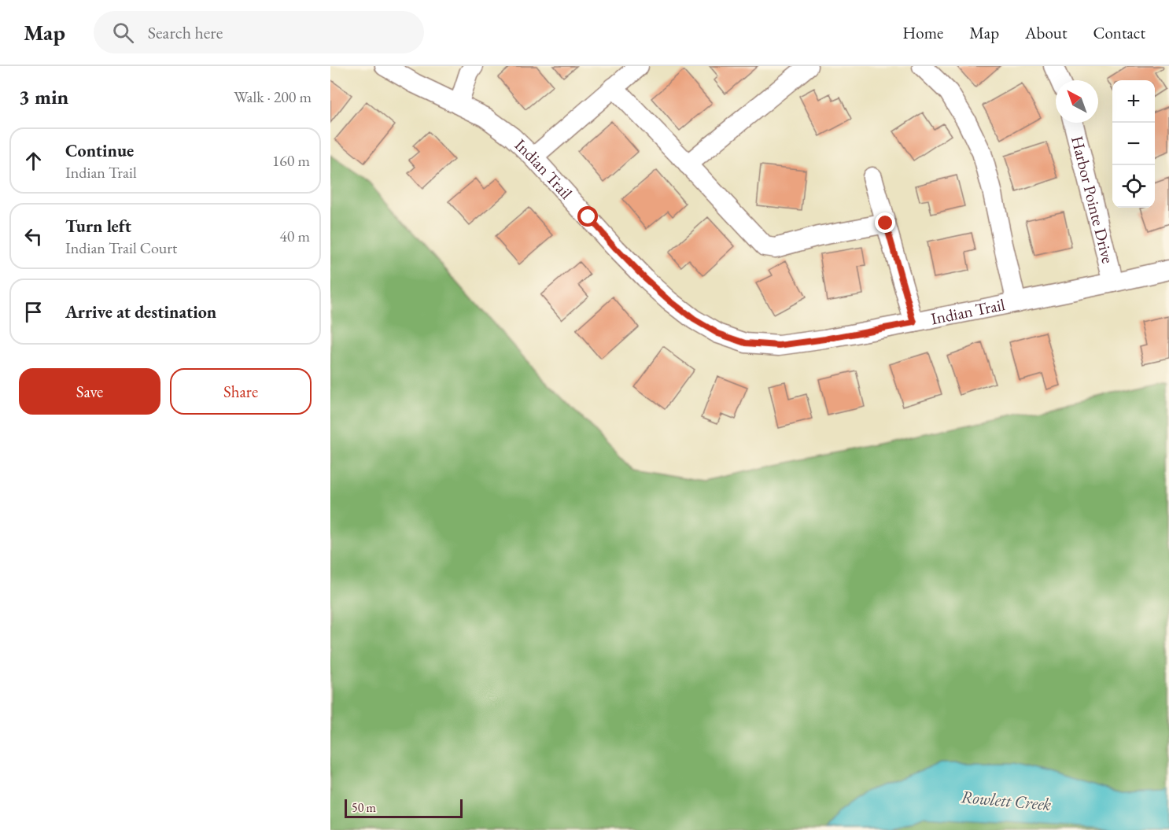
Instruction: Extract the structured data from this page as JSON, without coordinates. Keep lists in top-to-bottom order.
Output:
{
  "streets": {
    "street": ["Indian Trail", "Harbor Pointe Drive"]
  },
  "crossings": [
    ["Indian Trail", "Harbor Pointe Drive"]
  ],
  "water": ["Rowlett Creek"],
  "scale_bar": "50 m",
  "north": "top left",
  "page": {
    "header": "Map",
    "search": "Search here",
    "nav": [
      "Home",
      "Map",
      "About",
      "Contact"
    ],
    "heading": ["3 min", "Walk · 200 m"],
    "map_buttons": ["+", "−"],
    "list": [
      ["Continue", "Indian Trail", "160 m"],
      ["Turn left", "Indian Trail Court", "40 m"],
      "Arrive at destination"
    ],
    "buttons": ["Save", "Share"],
    "scale": "50 m"
  }
}
